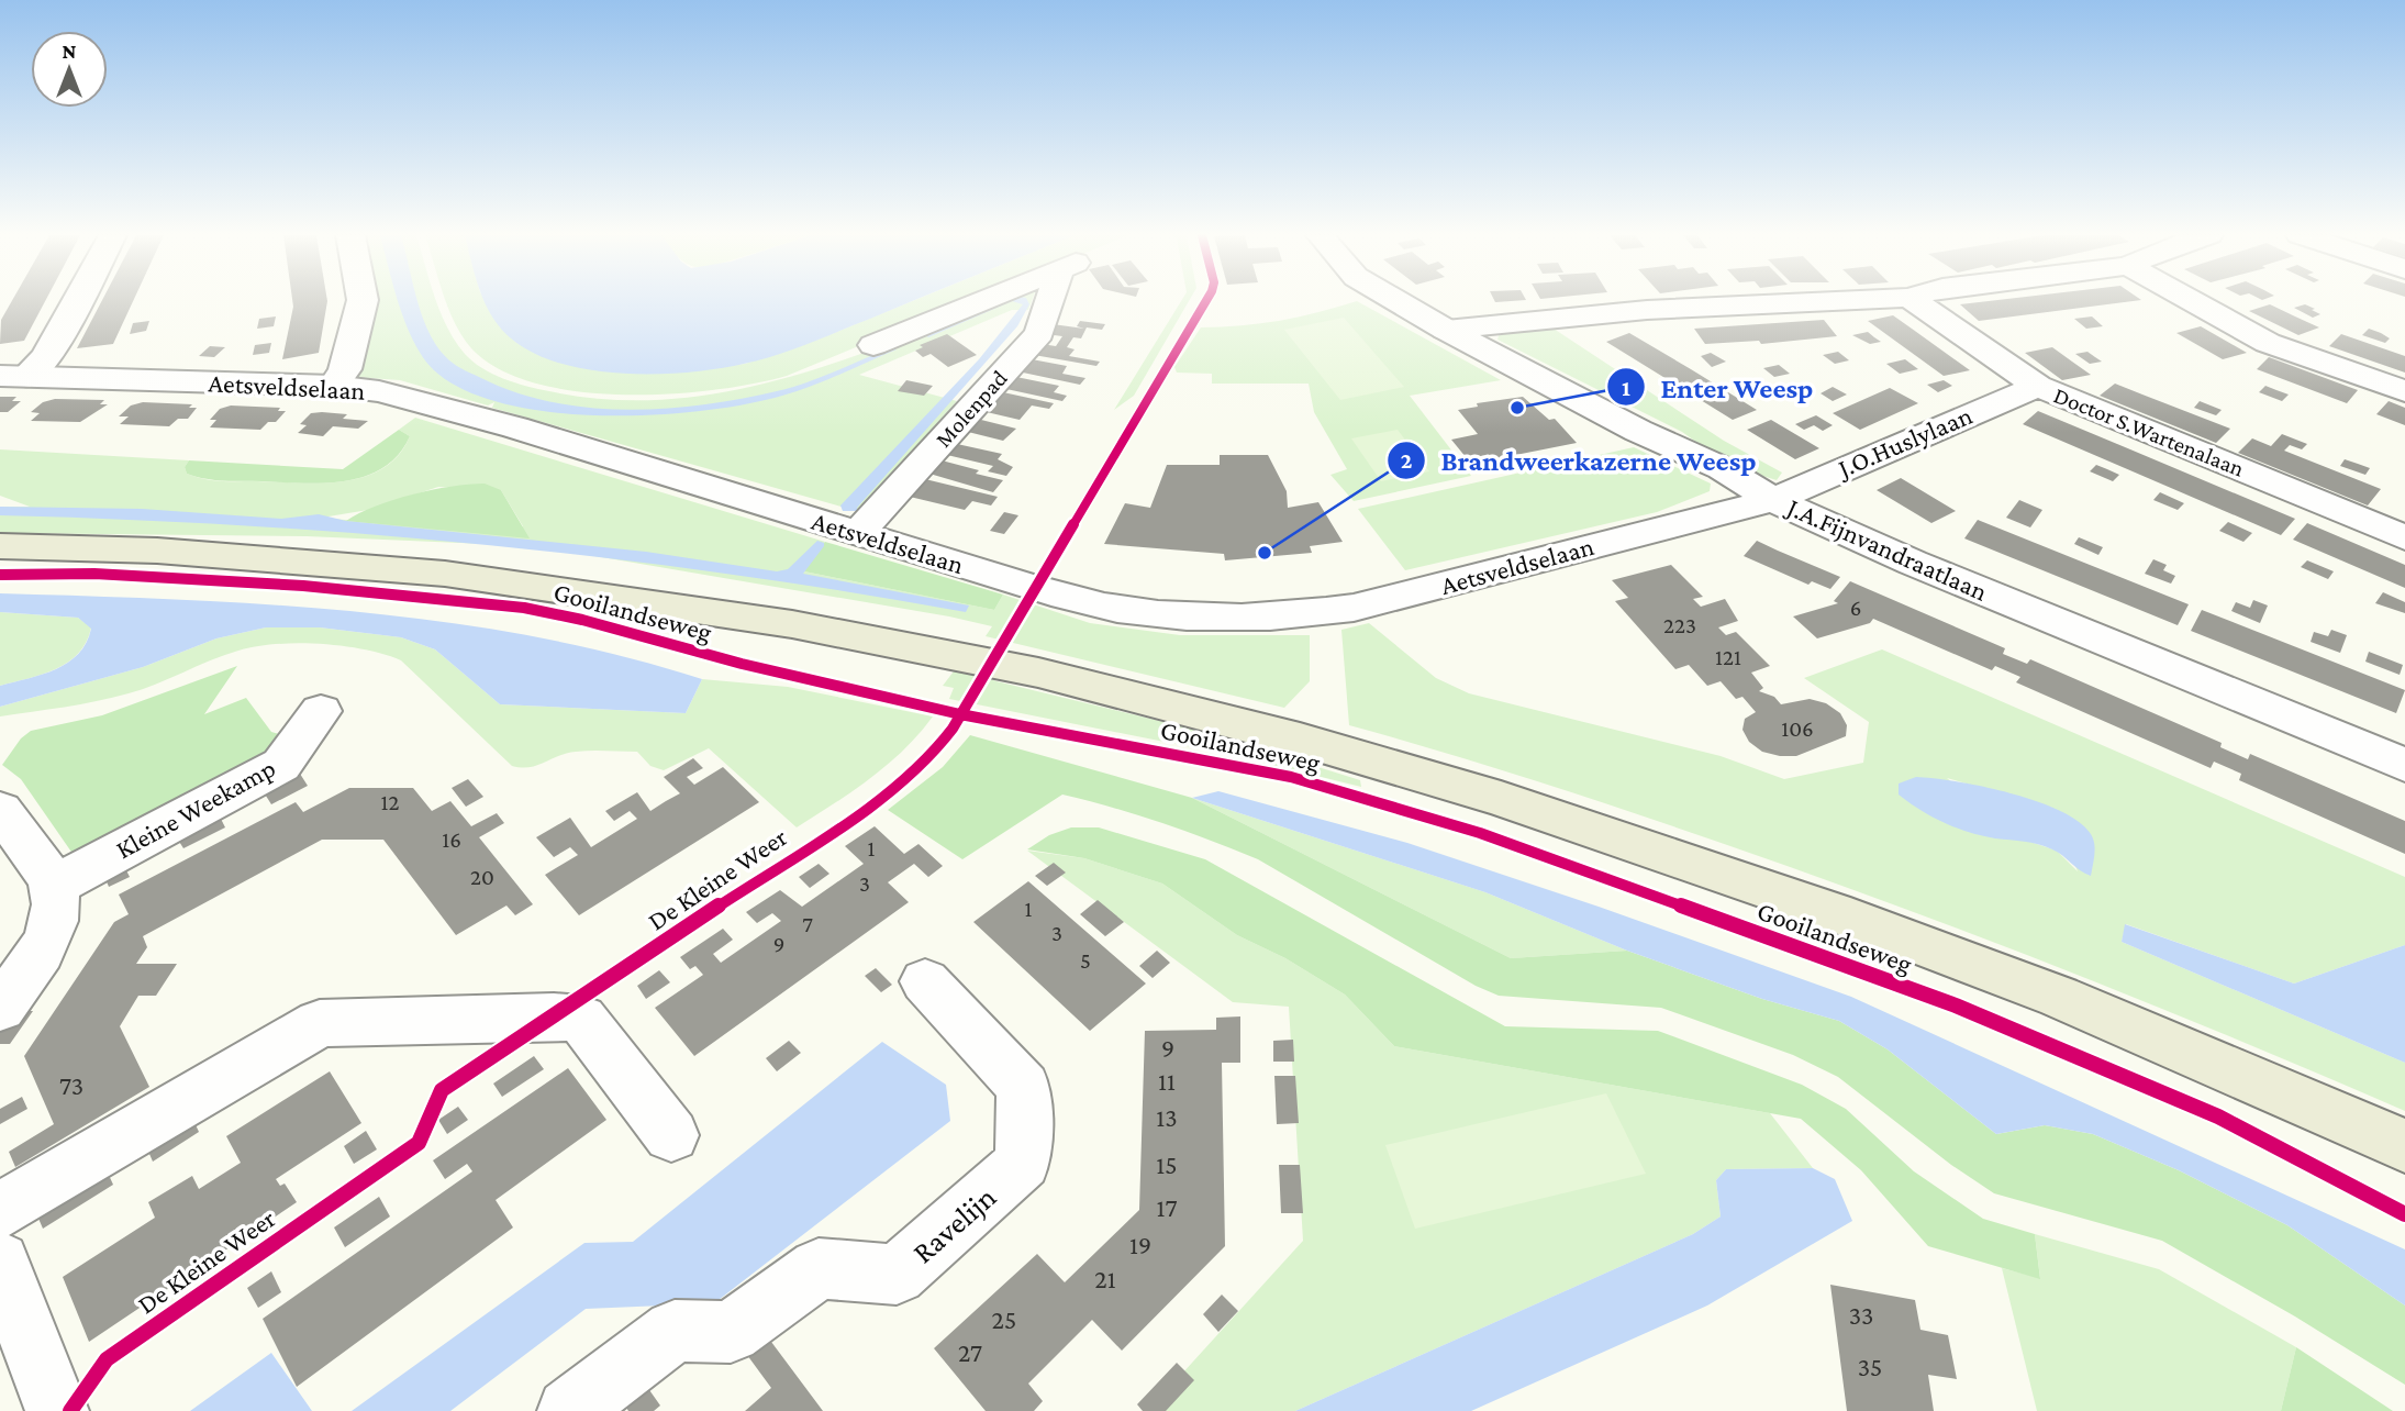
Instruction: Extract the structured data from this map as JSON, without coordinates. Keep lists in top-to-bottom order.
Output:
{
  "streets": {
    "main road": ["Gooilandseweg"],
    "street": [
      "Aetsveldselaan",
      "Molenpad",
      "Doctor S.Wartenalaan",
      "J.O.Huslylaan",
      "J.A.Fijnvandraatlaan",
      "Kleine Weekamp",
      "Ravelijn"
    ],
    "cycle path": ["De Kleine Weer"]
  },
  "crossings": [
    ["Aetsveldselaan", "Molenpad"],
    ["Aetsveldselaan", "J.O.Huslylaan"],
    ["Aetsveldselaan", "J.A.Fijnvandraatlaan"],
    ["Doctor S.Wartenalaan", "J.O.Huslylaan"],
    ["J.O.Huslylaan", "J.A.Fijnvandraatlaan"]
  ],
  "places": ["Enter Weesp", "Brandweerkazerne Weesp"],
  "house_numbers": [
    "6",
    "223",
    "121",
    "106",
    "12",
    "16",
    "1",
    "20",
    "3",
    "1",
    "7",
    "3",
    "9",
    "5",
    "9",
    "11",
    "73",
    "13",
    "15",
    "17",
    "19",
    "21",
    "33",
    "25",
    "27",
    "35"
  ],
  "north": "top"
}
